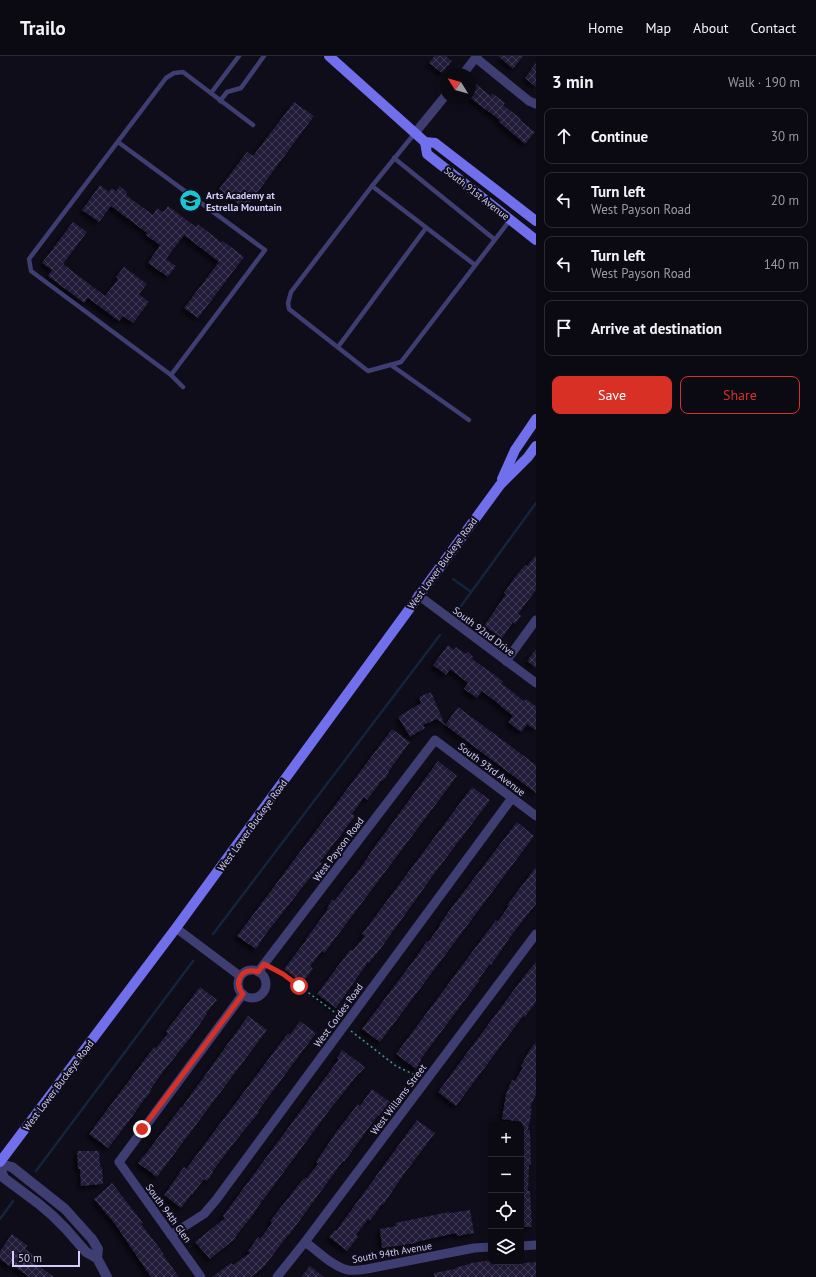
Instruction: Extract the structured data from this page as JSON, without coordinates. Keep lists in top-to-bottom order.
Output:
{
  "streets": {
    "main road": ["South 91st Avenue", "West Lower Buckeye Road"],
    "street": [
      "South 92nd Drive",
      "South 93rd Avenue",
      "West Payson Road",
      "West Cordes Road",
      "West Willams Street",
      "South 94th Glen",
      "South 94th Avenue"
    ]
  },
  "crossings": [
    ["West Lower Buckeye Road", "South 92nd Drive"],
    ["South 93rd Avenue", "West Payson Road"],
    ["South 93rd Avenue", "West Cordes Road"],
    ["West Payson Road", "South 94th Glen"],
    ["West Cordes Road", "South 94th Glen"],
    ["West Willams Street", "South 94th Avenue"]
  ],
  "places": {
    "school or university": ["Arts Academy at Estrella Mountain"]
  },
  "scale_bar": "50 m",
  "north": "top left",
  "page": {
    "header": "Trailo",
    "nav": [
      "Home",
      "Map",
      "About",
      "Contact"
    ],
    "heading": ["3 min", "Walk · 190 m"],
    "list": [
      ["Continue", "30 m"],
      ["Turn left", "West Payson Road", "20 m"],
      ["Turn left", "West Payson Road", "140 m"],
      "Arrive at destination"
    ],
    "buttons": ["Save", "Share"],
    "map_buttons": ["+", "−"],
    "scale": "50 m"
  }
}
